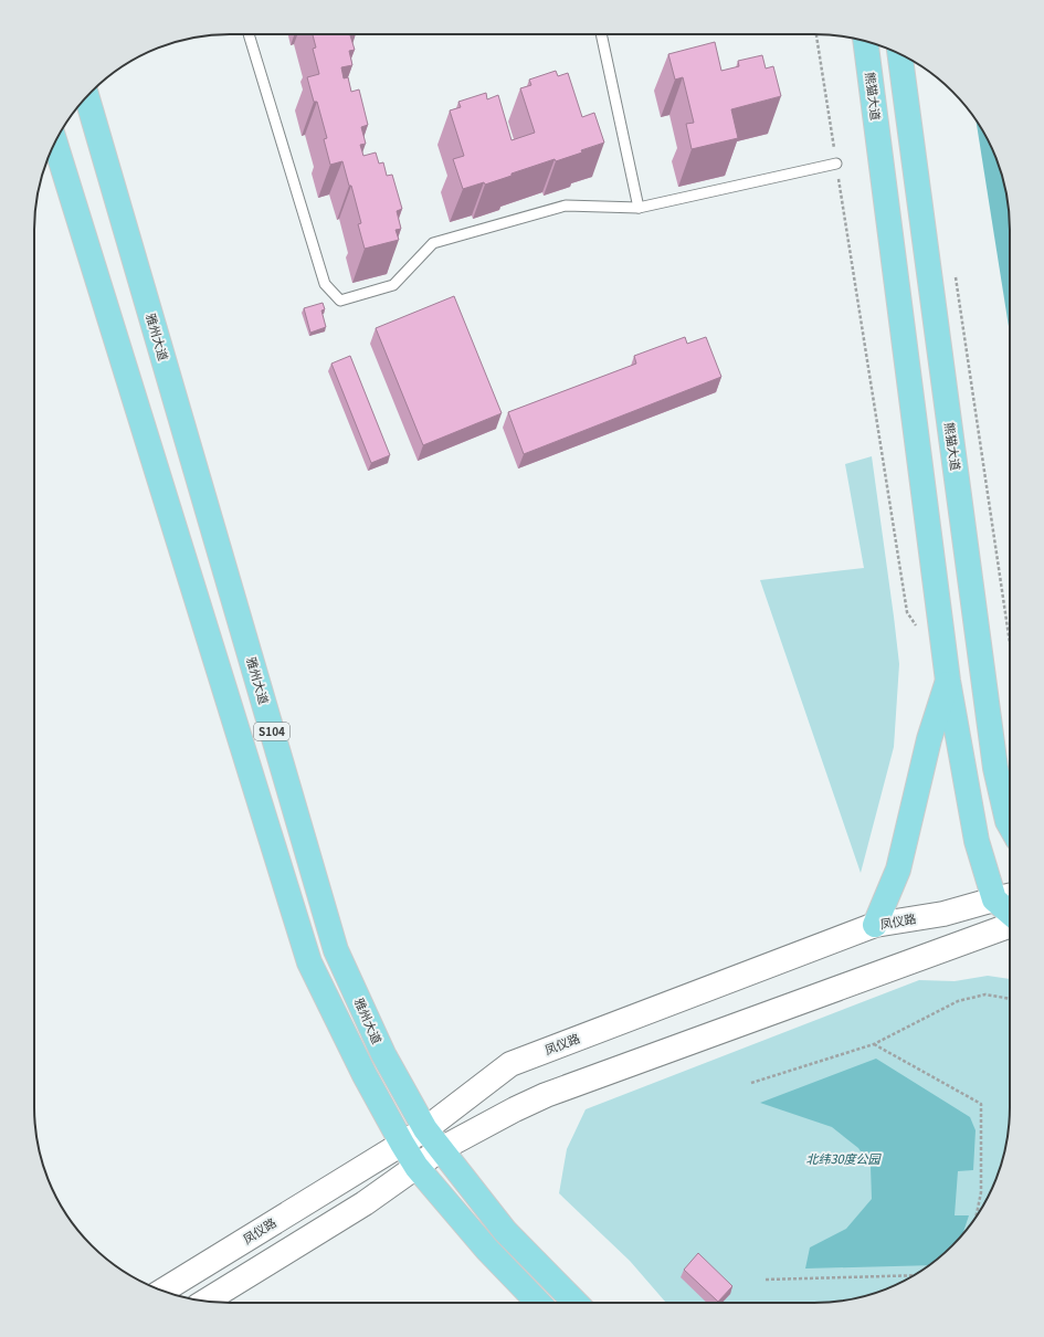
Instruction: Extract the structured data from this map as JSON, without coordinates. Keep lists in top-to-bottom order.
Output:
{
  "streets": {
    "main road": [
      "熊猫大道",
      "雅州大道",
      "S104",
      "凤仪路"
    ]
  },
  "crossings": [
    ["熊猫大道", "凤仪路"],
    ["雅州大道", "凤仪路"],
    ["S104", "凤仪路"]
  ],
  "parks": ["北纬30度公园"]
}
